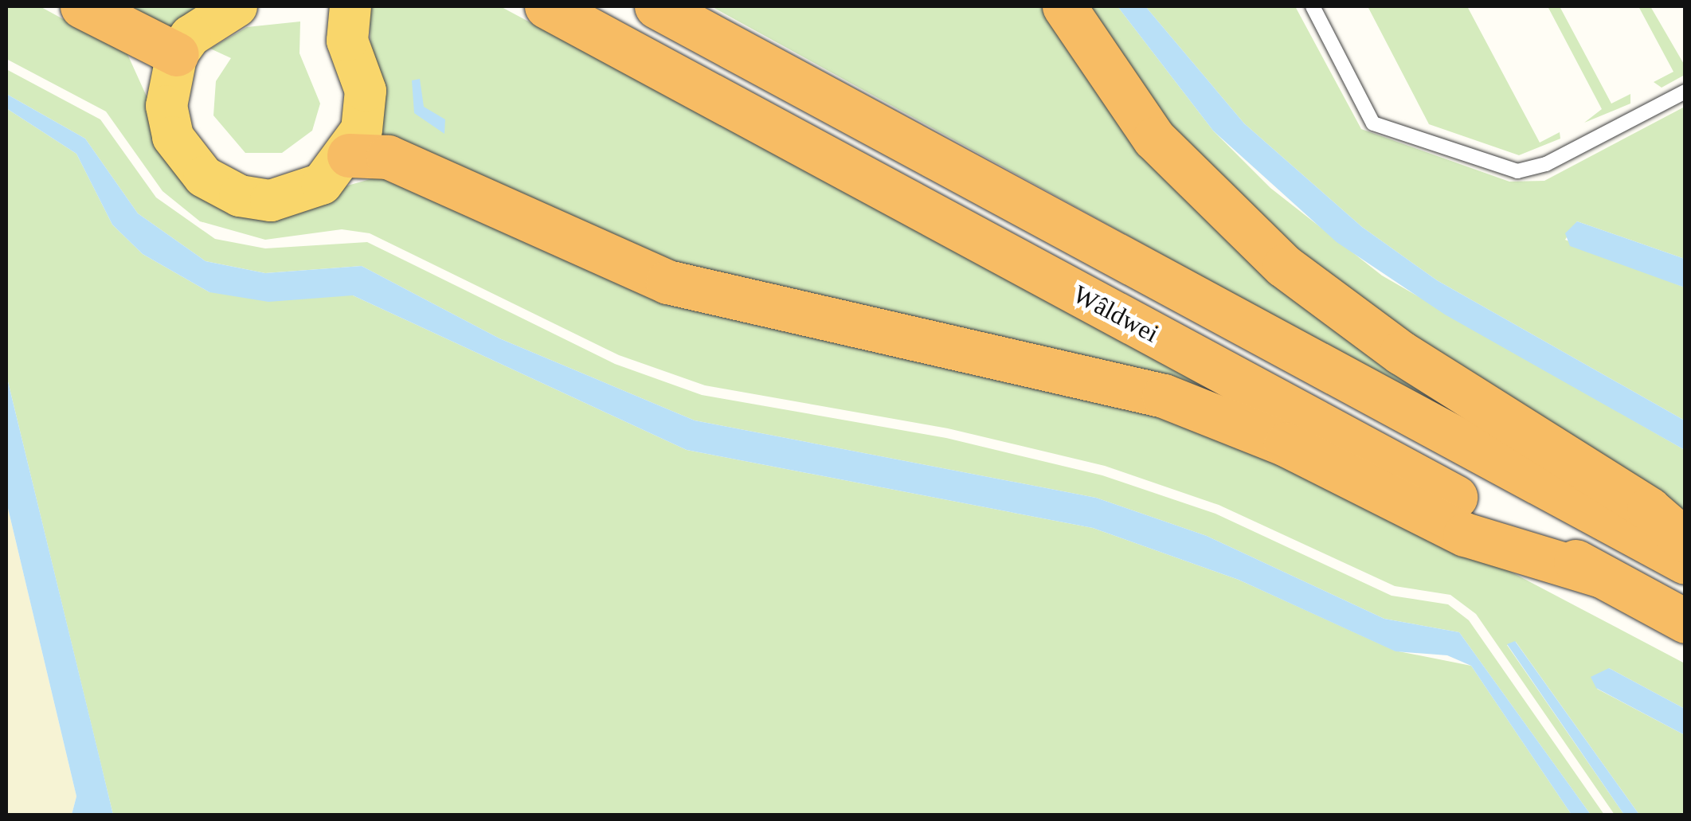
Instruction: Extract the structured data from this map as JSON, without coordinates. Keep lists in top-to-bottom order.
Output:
{
  "streets": {
    "highway": ["Wâldwei"]
  }
}
